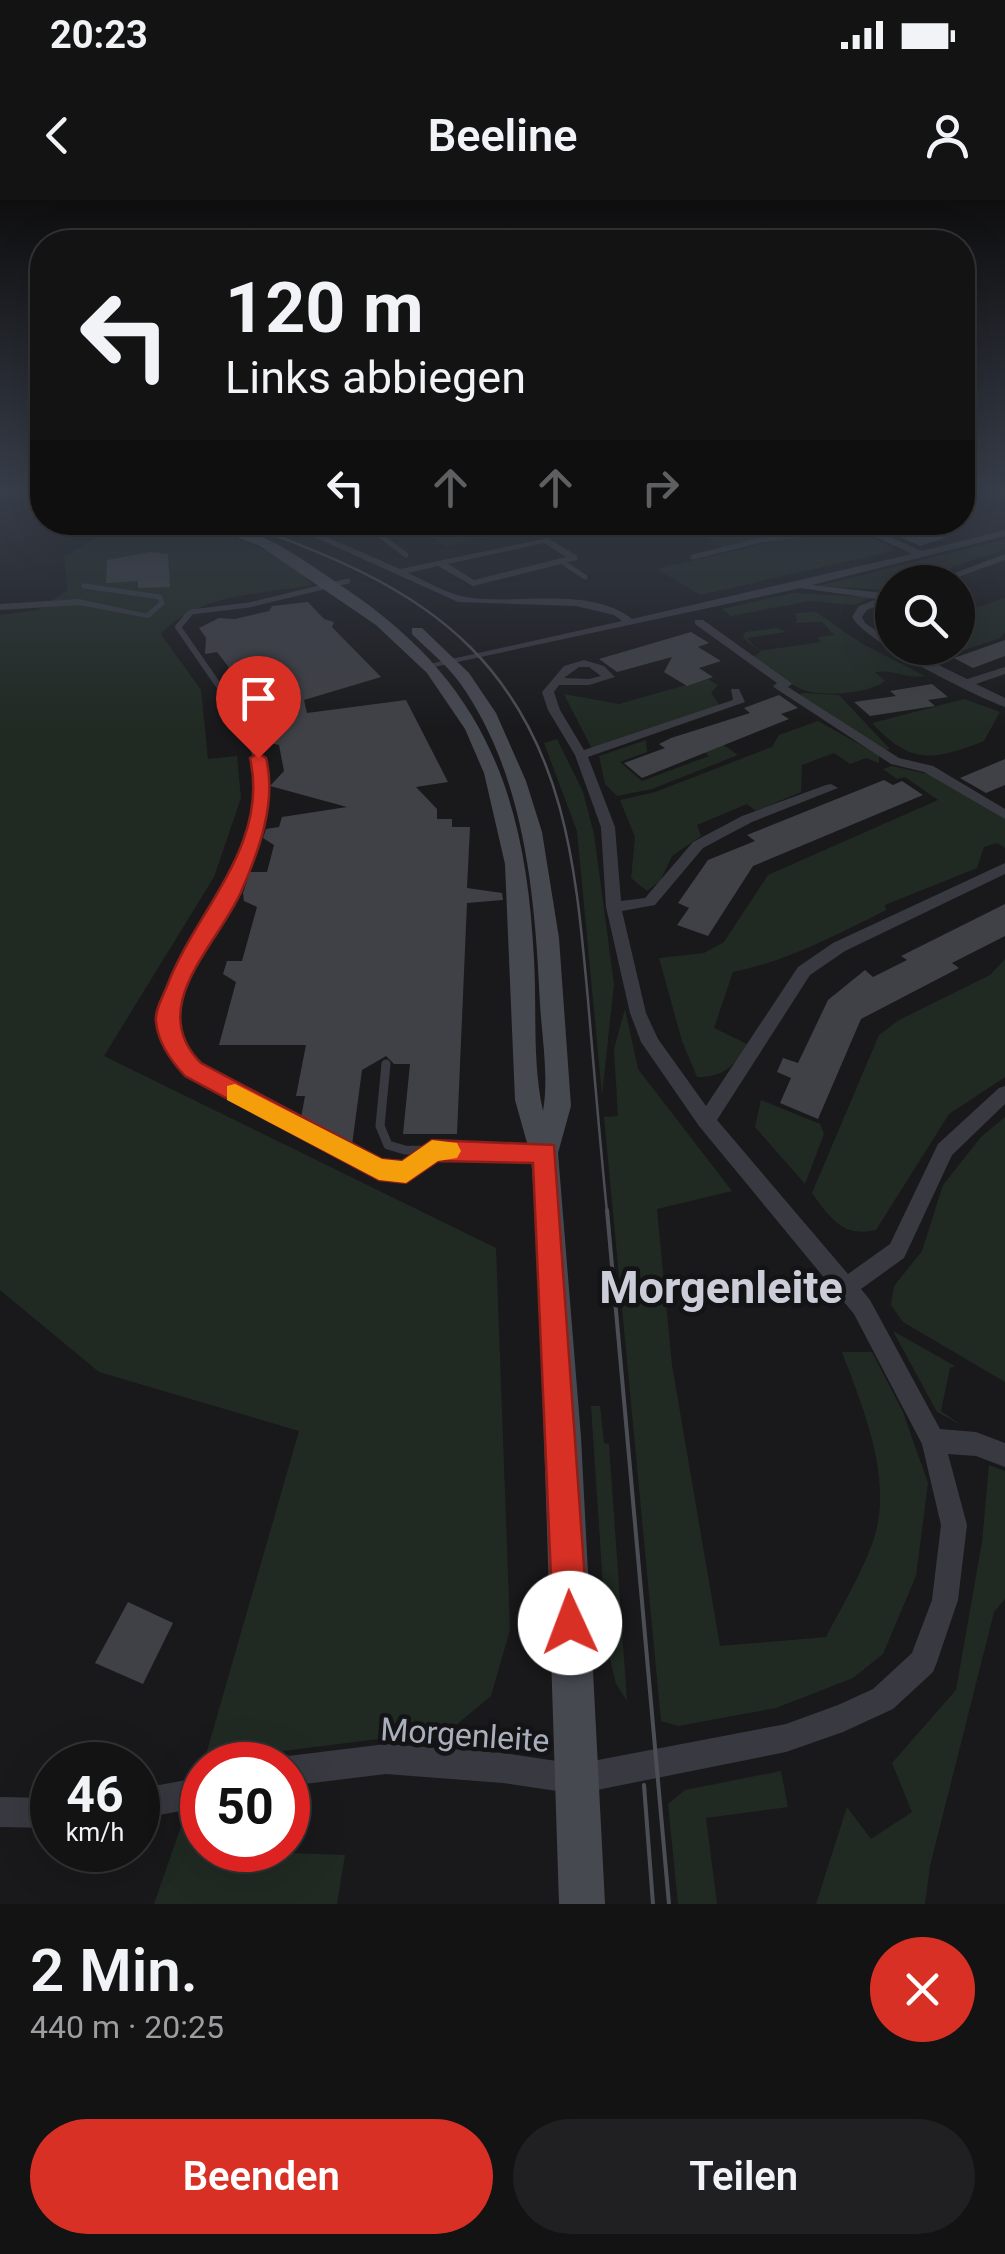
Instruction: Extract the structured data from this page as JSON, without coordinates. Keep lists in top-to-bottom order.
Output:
{
  "streets": {
    "street": ["Morgenleite"]
  },
  "districts": ["Morgenleite"],
  "page": {
    "status": "20:23",
    "header": "Beeline",
    "turn": ["120 m", "Links abbiegen"],
    "speed": "46 km/h",
    "limit": "50",
    "heading": ["2 Min.", "440 m · 20:25"],
    "buttons": ["Beenden", "Teilen"]
  }
}
